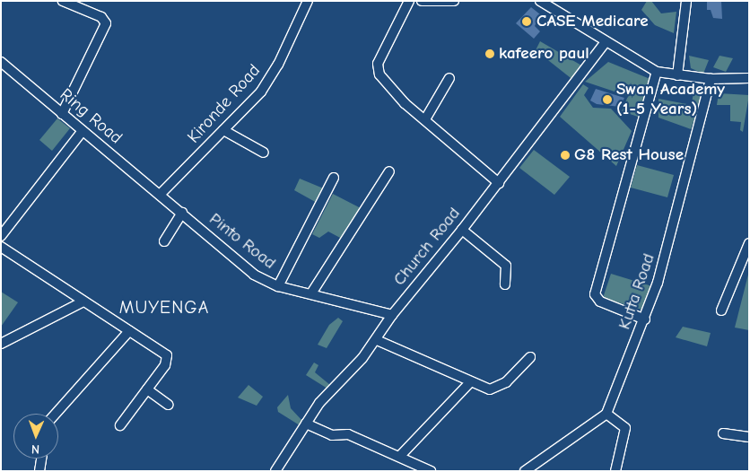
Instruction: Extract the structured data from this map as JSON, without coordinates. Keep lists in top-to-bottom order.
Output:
{
  "streets": {
    "street": [
      "Kironde Road",
      "Ring Road",
      "Pinto Road",
      "Church Road",
      "Kutta Road"
    ]
  },
  "crossings": [
    ["Kironde Road", "Ring Road"],
    ["Kironde Road", "Pinto Road"],
    ["Ring Road", "Pinto Road"],
    ["Pinto Road", "Church Road"]
  ],
  "districts": ["MUYENGA"],
  "places": [
    "CASE Medicare",
    "kafeero paul",
    "Swan Academy (1-5 Years)",
    "G8 Rest House"
  ],
  "north": "bottom"
}
